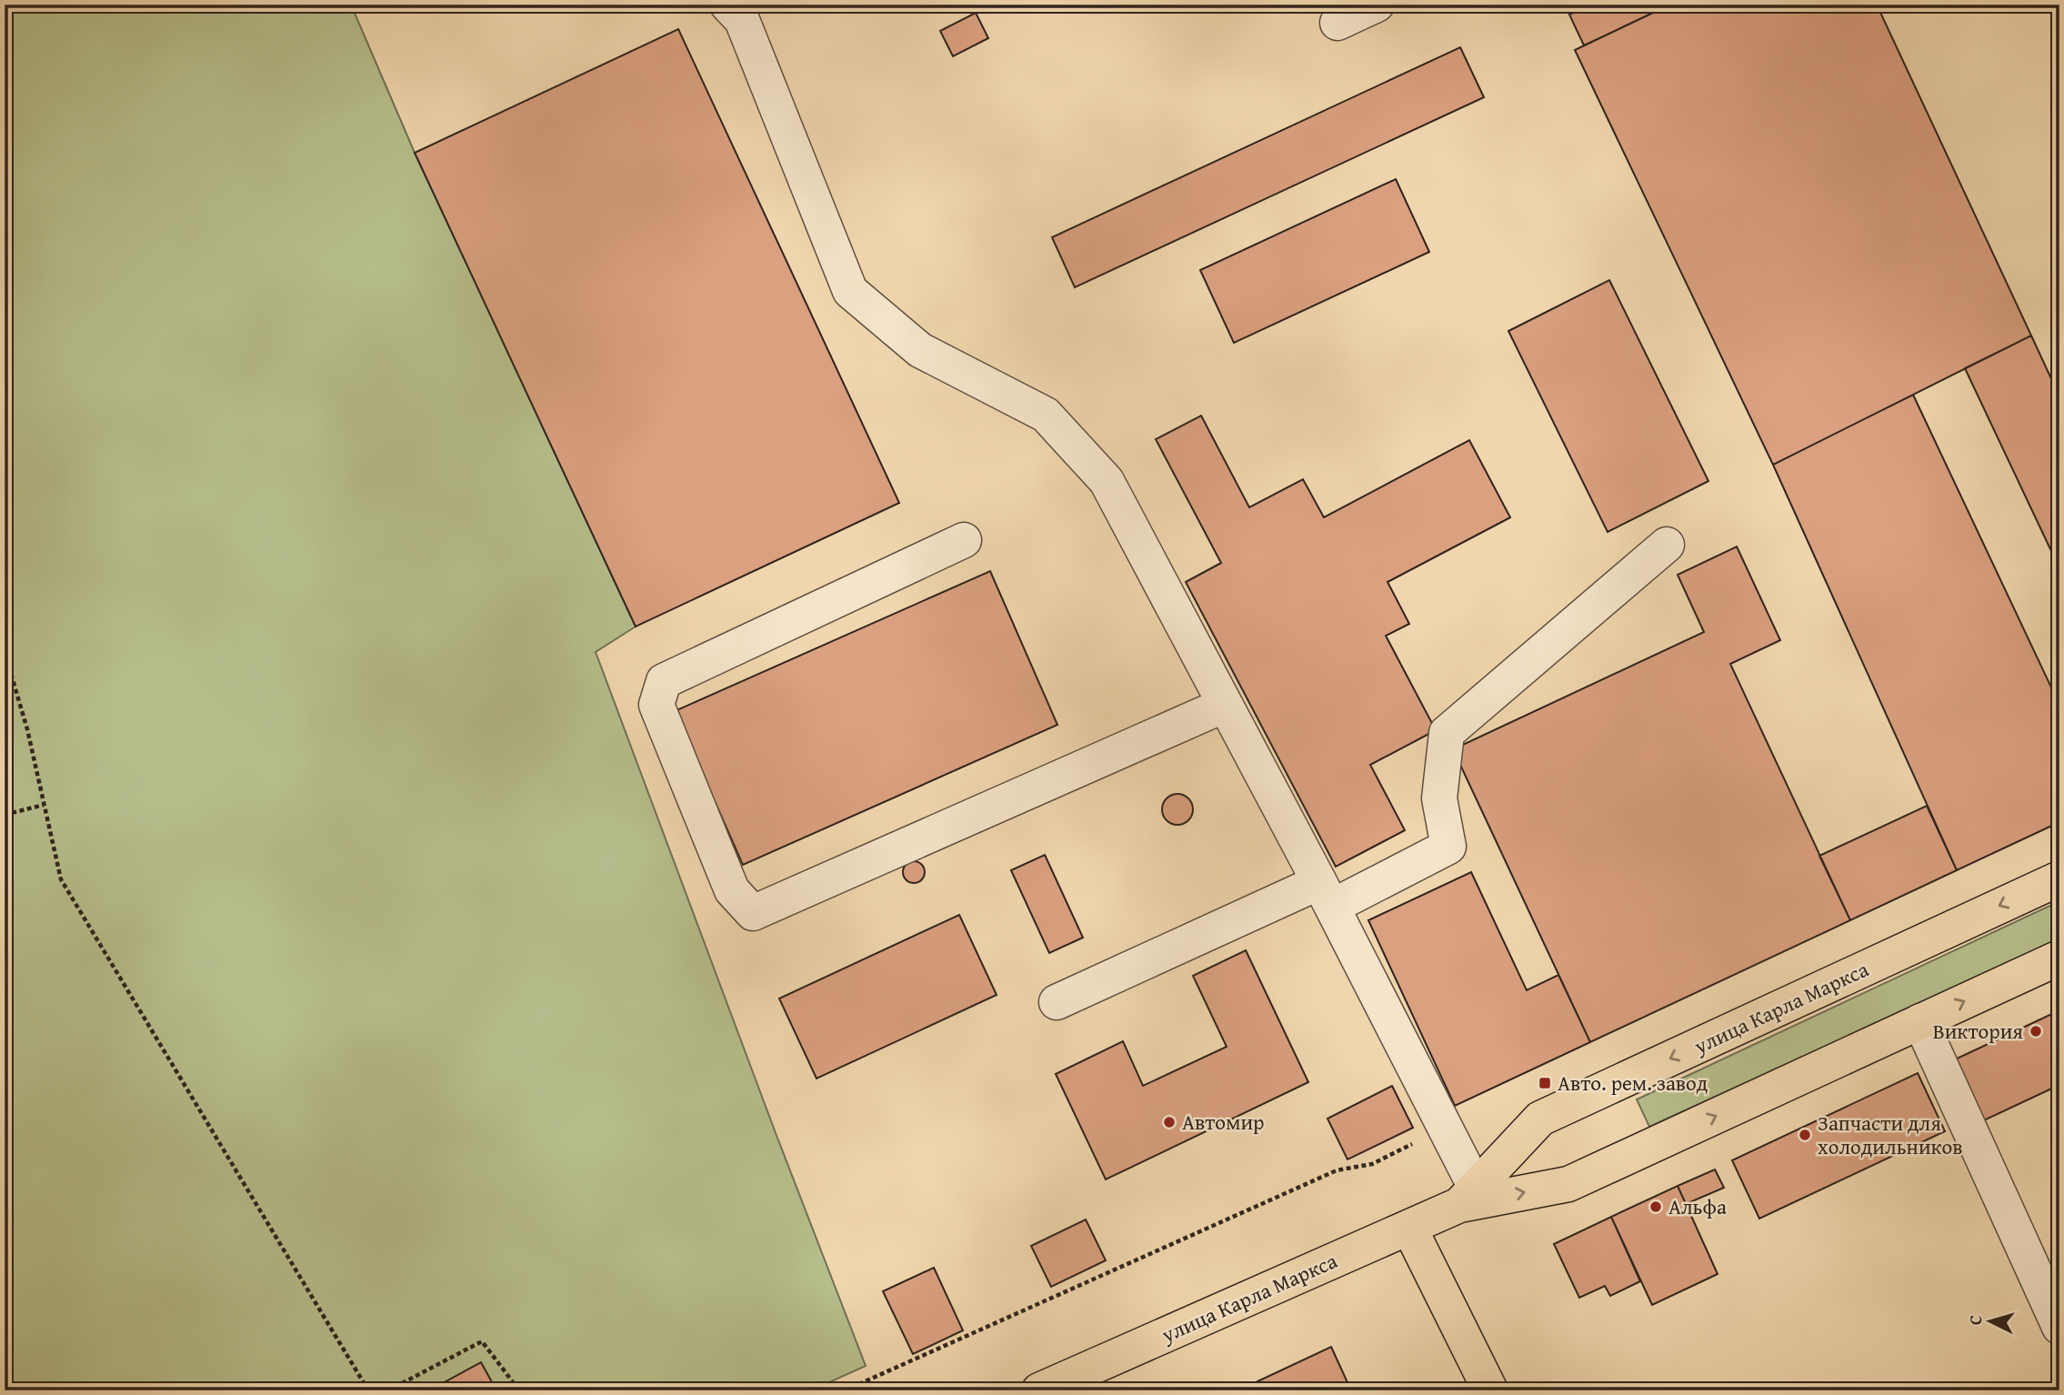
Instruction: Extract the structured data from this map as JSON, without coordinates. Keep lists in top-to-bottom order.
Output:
{
  "streets": {
    "main road": ["улица Карла Маркса"]
  },
  "places": {
    "other": [
      "Виктория",
      "Автомир",
      "Запчасти для холодильников",
      "Альфа"
    ],
    "transit": ["Авто. рем. завод"]
  },
  "north": "left"
}
